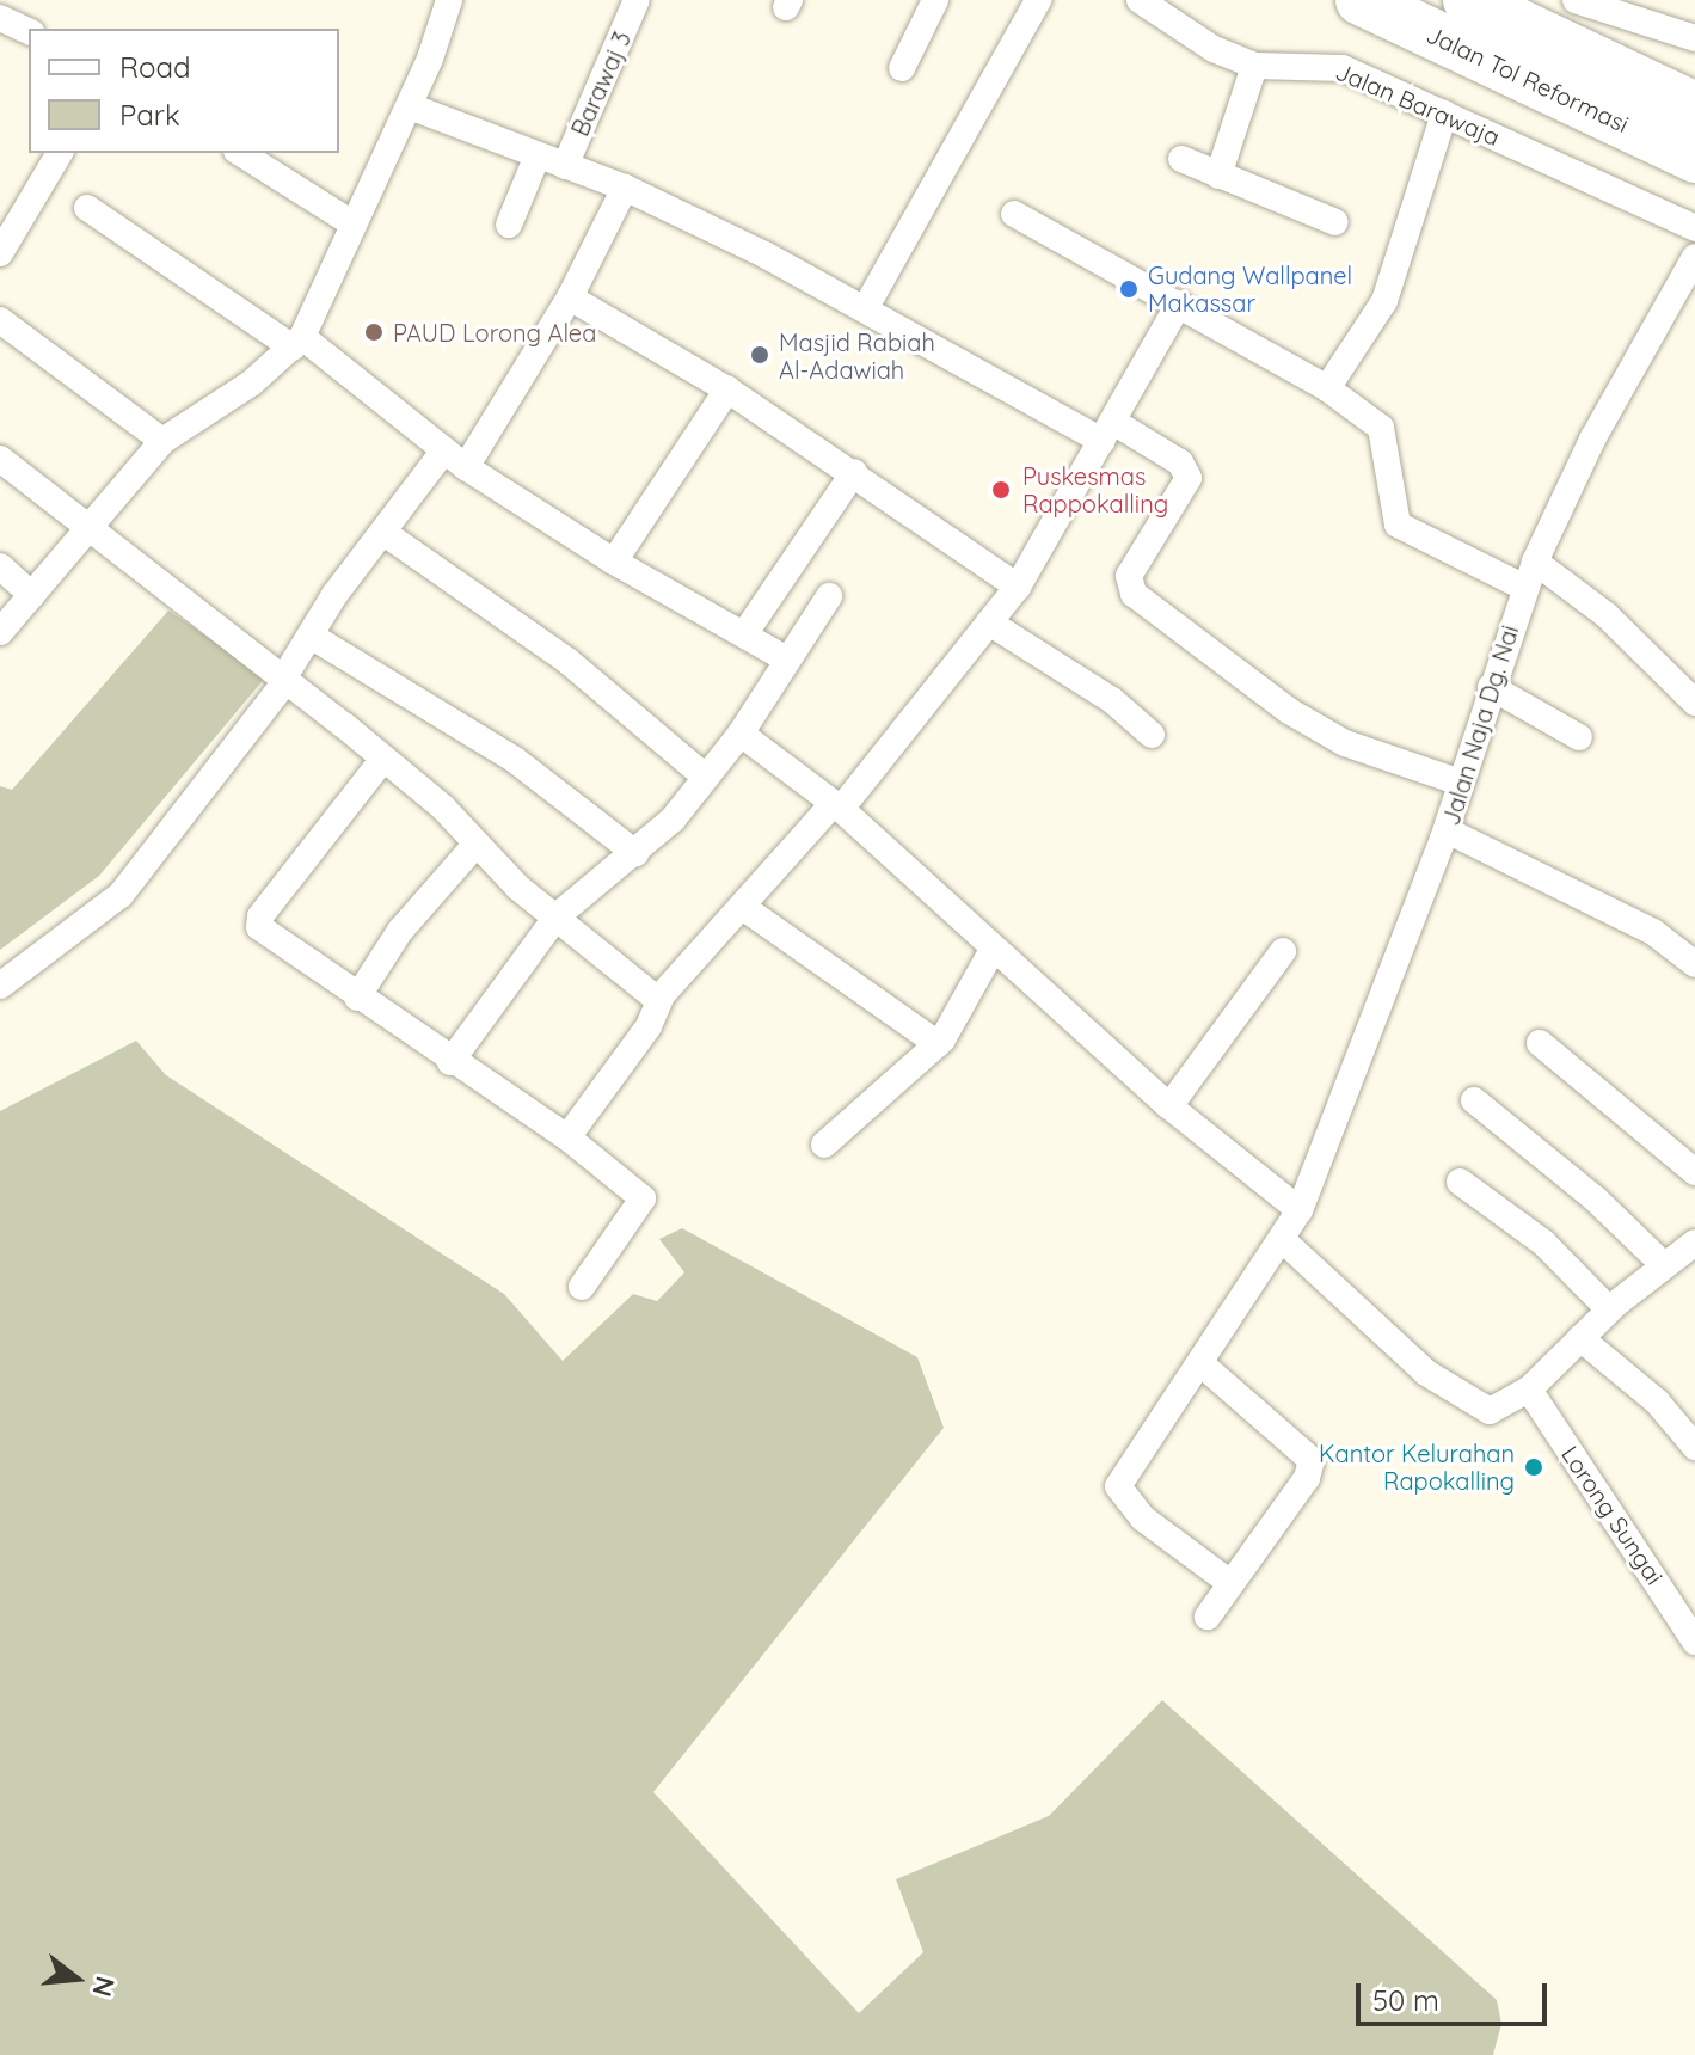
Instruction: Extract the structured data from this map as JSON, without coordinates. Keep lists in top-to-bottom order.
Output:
{
  "streets": {
    "highway": ["Jalan Tol Reformasi"],
    "street": [
      "Barawaj 3",
      "Jalan Barawaja",
      "Jalan Naja Dg. Nai",
      "Lorong Sungai"
    ]
  },
  "places": [
    "Gudang Wallpanel Makassar",
    "PAUD Lorong Alea",
    "Masjid Rabiah Al-Adawiah",
    "Puskesmas Rappokalling",
    "Kantor Kelurahan Rapokalling"
  ],
  "legend": ["Road", "Park"],
  "scale_bar": "50 m",
  "north": "right"
}
